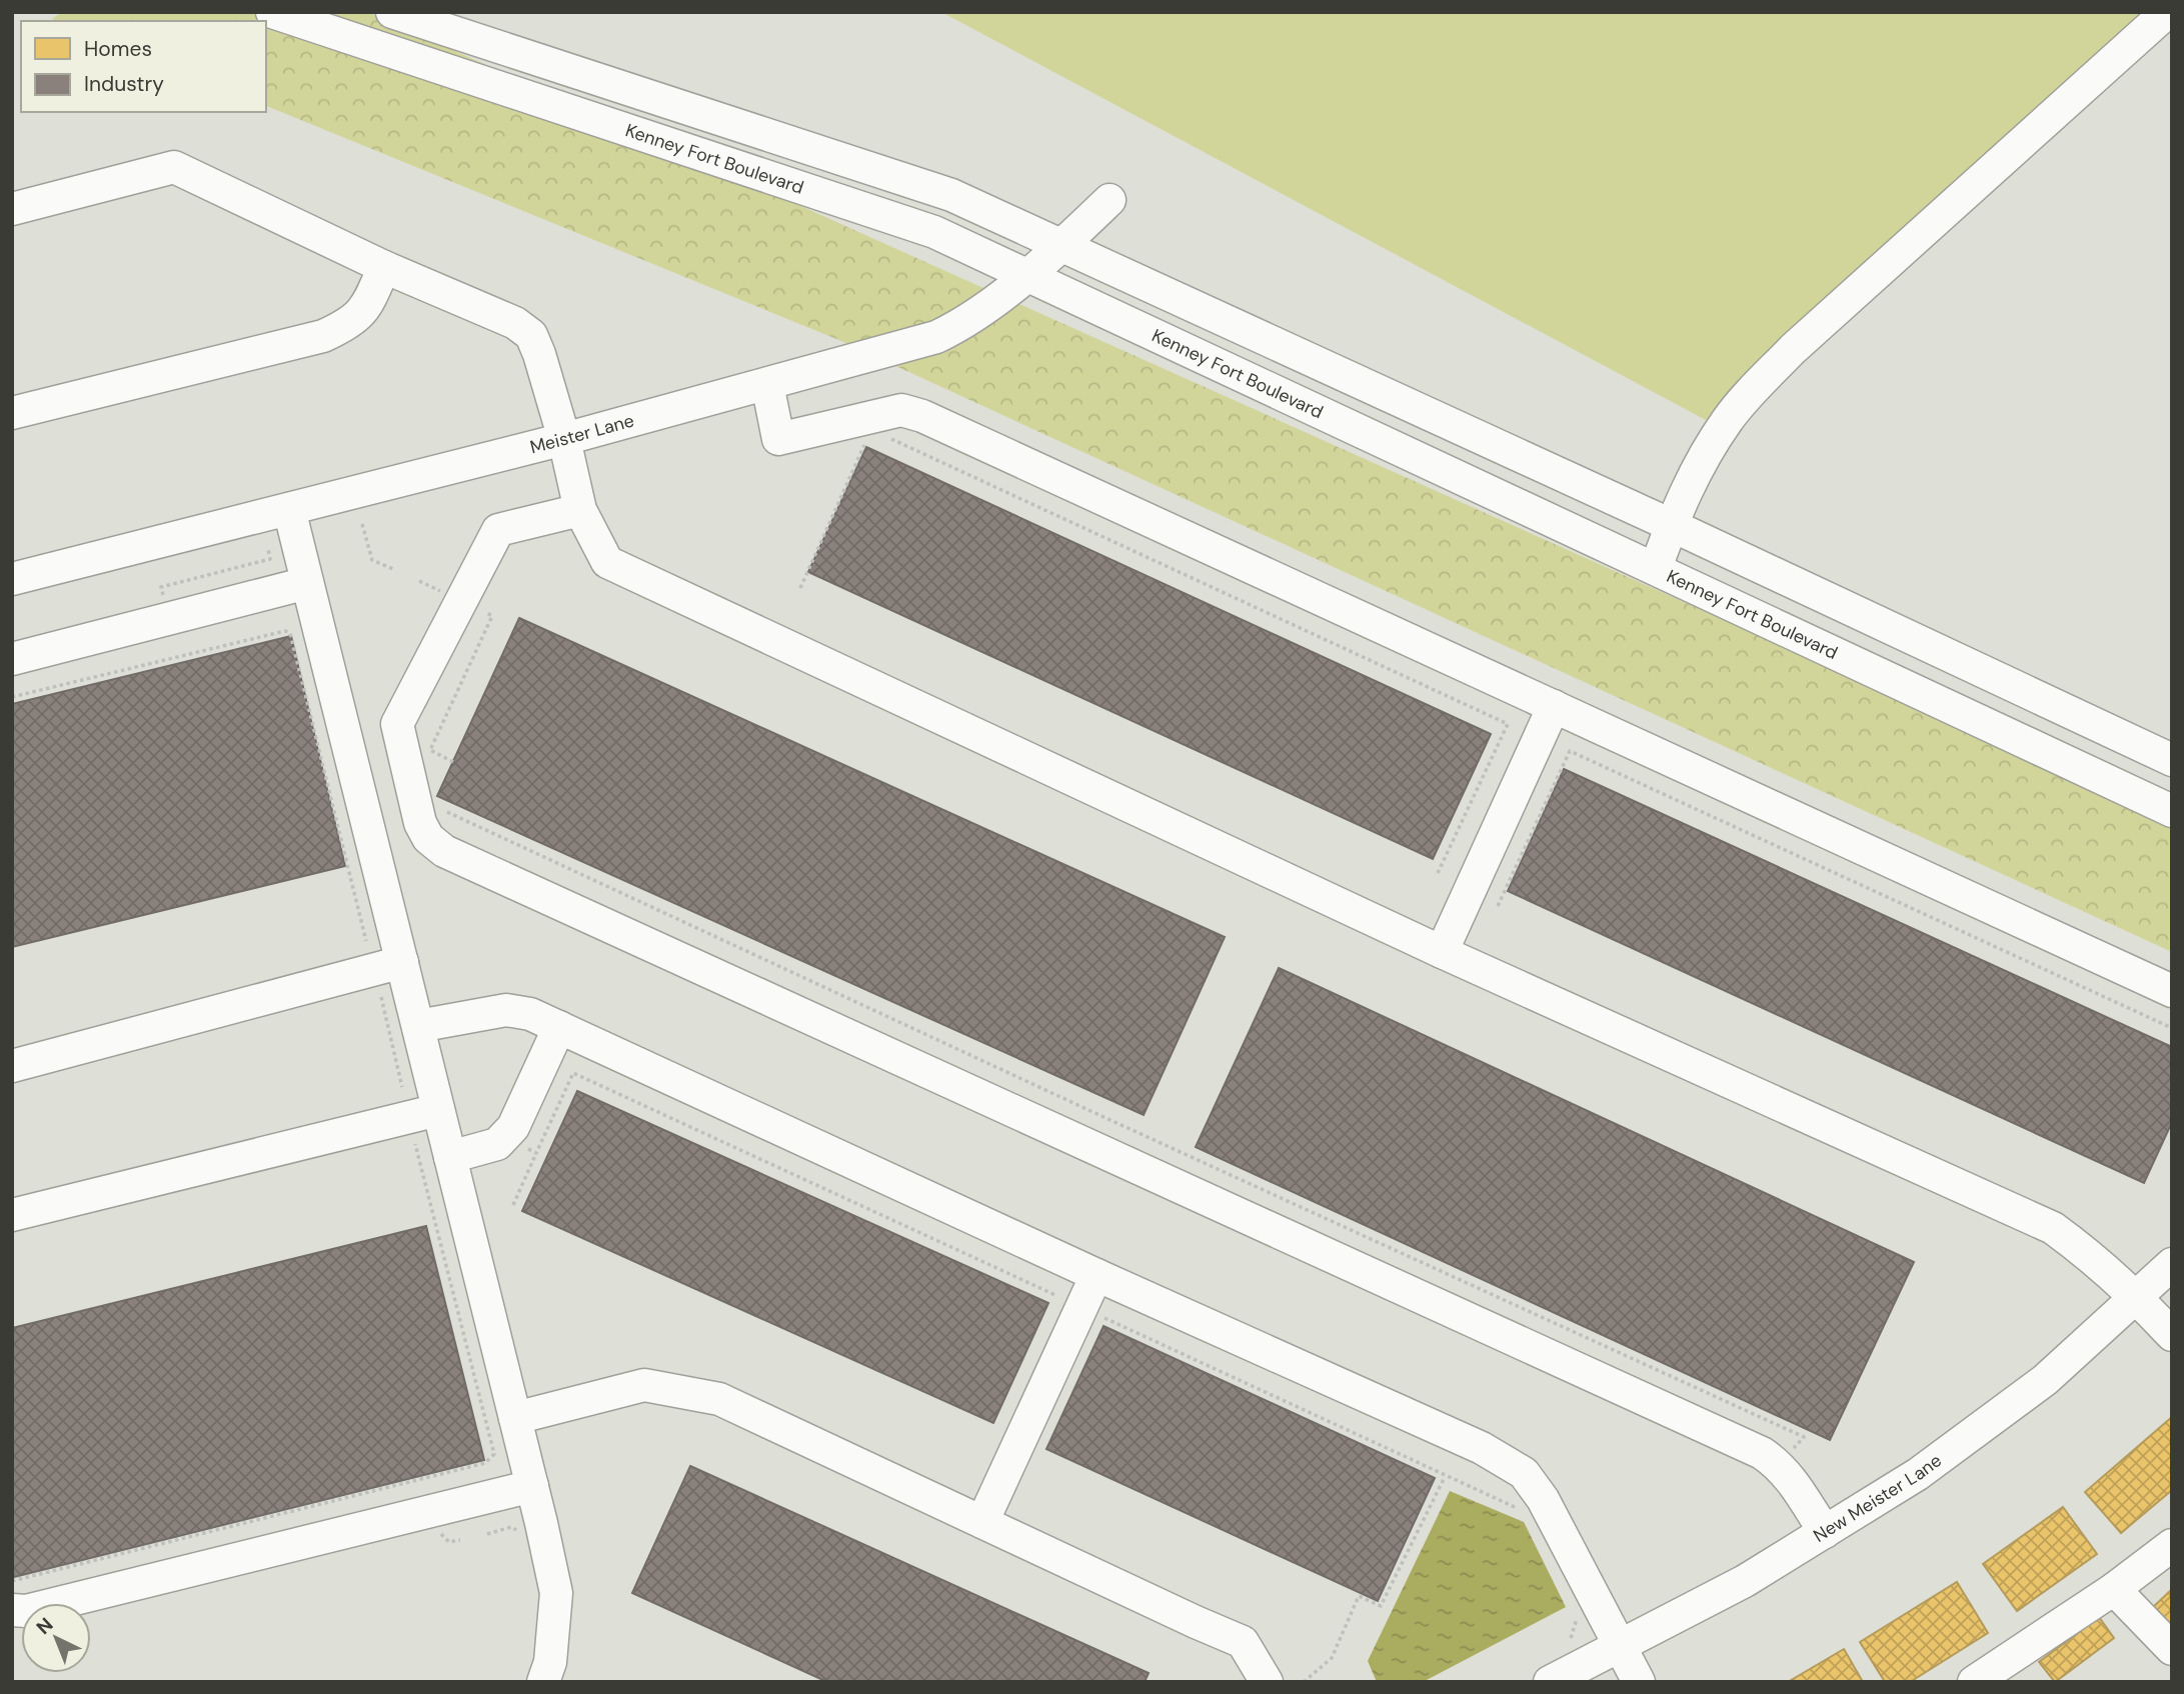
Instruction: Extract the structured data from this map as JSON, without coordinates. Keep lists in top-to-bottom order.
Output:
{
  "streets": {
    "street": ["Kenney Fort Boulevard", "Meister Lane", "New Meister Lane"]
  },
  "crossings": [
    ["Kenney Fort Boulevard", "Meister Lane"]
  ],
  "legend": ["Homes", "Industry"],
  "north": "top left"
}
